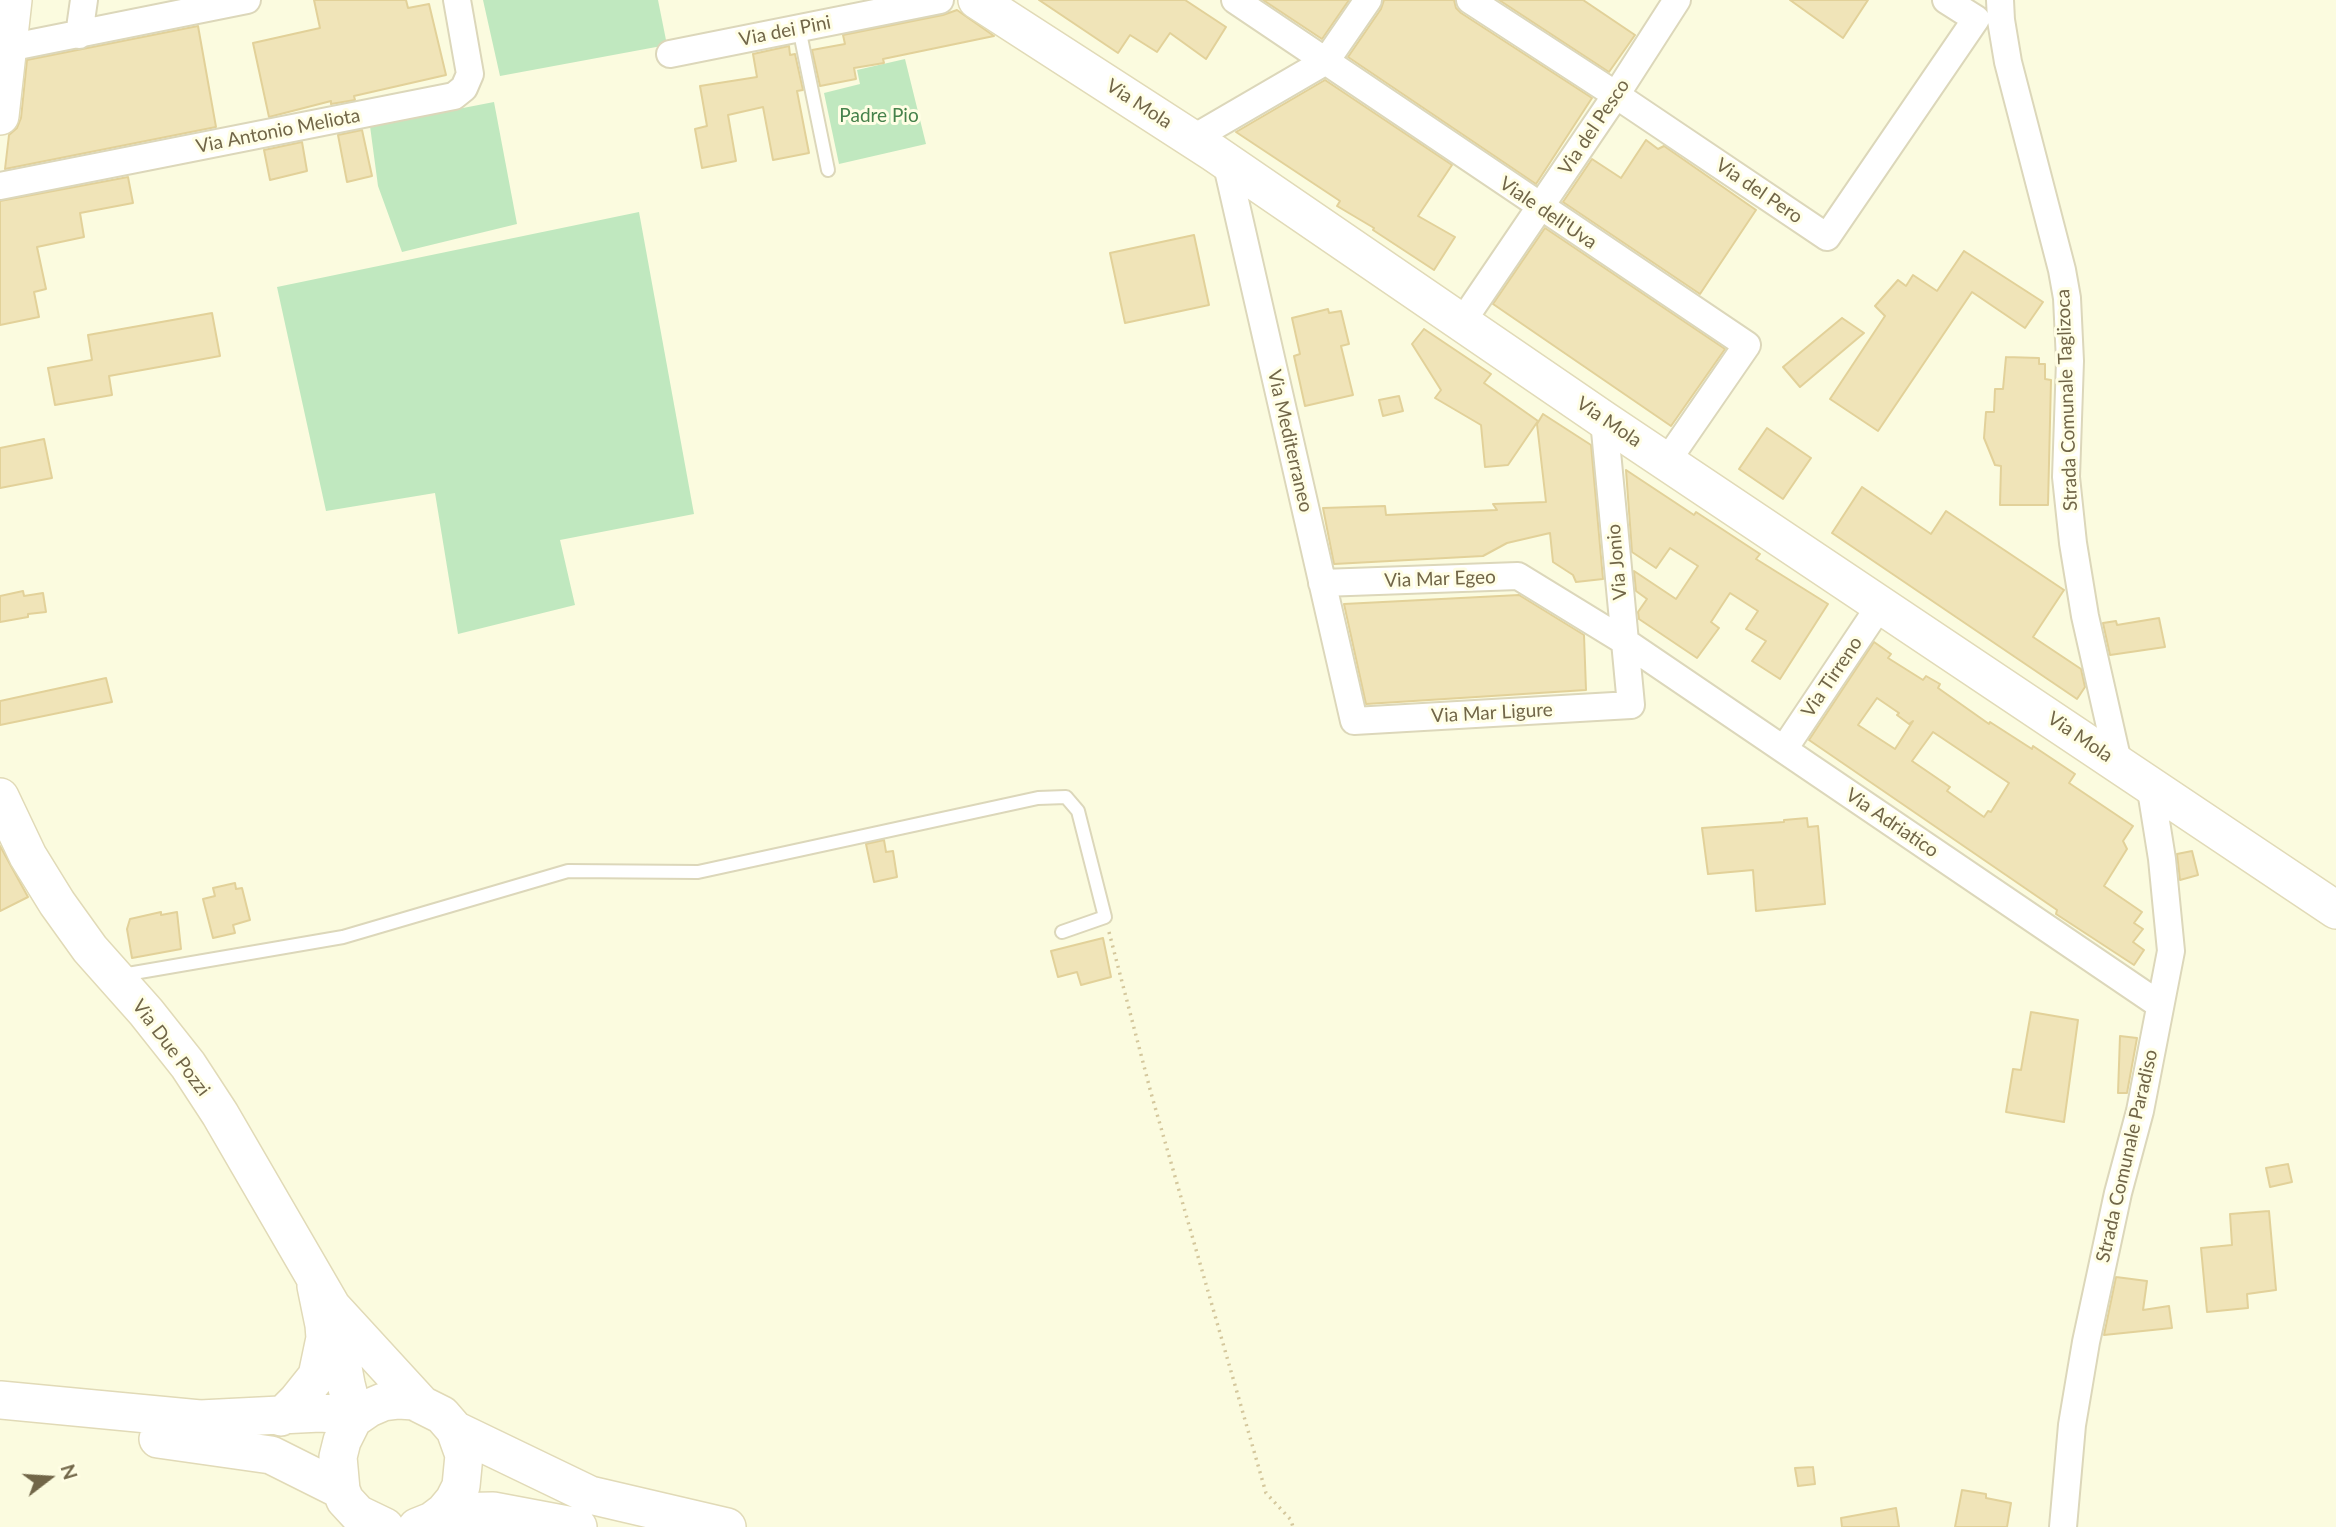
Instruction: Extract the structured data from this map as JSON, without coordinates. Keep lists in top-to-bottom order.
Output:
{
  "streets": {
    "street": [
      "Via dei Pini",
      "Via Mola",
      "Via del Pesco",
      "Via Antonio Meliota",
      "Via del Pero",
      "Viale dell'Uva",
      "Strada Comunale Taglizoca",
      "Via Mediterraneo",
      "Via Jonio",
      "Via Mar Egeo",
      "Via Tirreno",
      "Via Mar Ligure",
      "Via Adriatico",
      "Via Due Pozzi",
      "Strada Comunale Paradiso"
    ]
  },
  "crossings": [
    ["Via Mola", "Via del Pesco"],
    ["Via Mola", "Viale dell'Uva"],
    ["Via Mola", "Strada Comunale Taglizoca"],
    ["Via Mola", "Via Mediterraneo"],
    ["Via Mola", "Via Jonio"],
    ["Via Mola", "Via Tirreno"],
    ["Via Mola", "Strada Comunale Paradiso"],
    ["Via del Pesco", "Via del Pero"],
    ["Via del Pesco", "Viale dell'Uva"],
    ["Via Mediterraneo", "Via Mar Egeo"],
    ["Via Mediterraneo", "Via Mar Ligure"],
    ["Via Jonio", "Via Mar Egeo"],
    ["Via Jonio", "Via Mar Ligure"],
    ["Via Jonio", "Via Adriatico"],
    ["Via Mar Egeo", "Via Adriatico"],
    ["Via Tirreno", "Via Adriatico"],
    ["Via Adriatico", "Strada Comunale Paradiso"]
  ],
  "parks": ["Padre Pio"],
  "north": "right"
}
